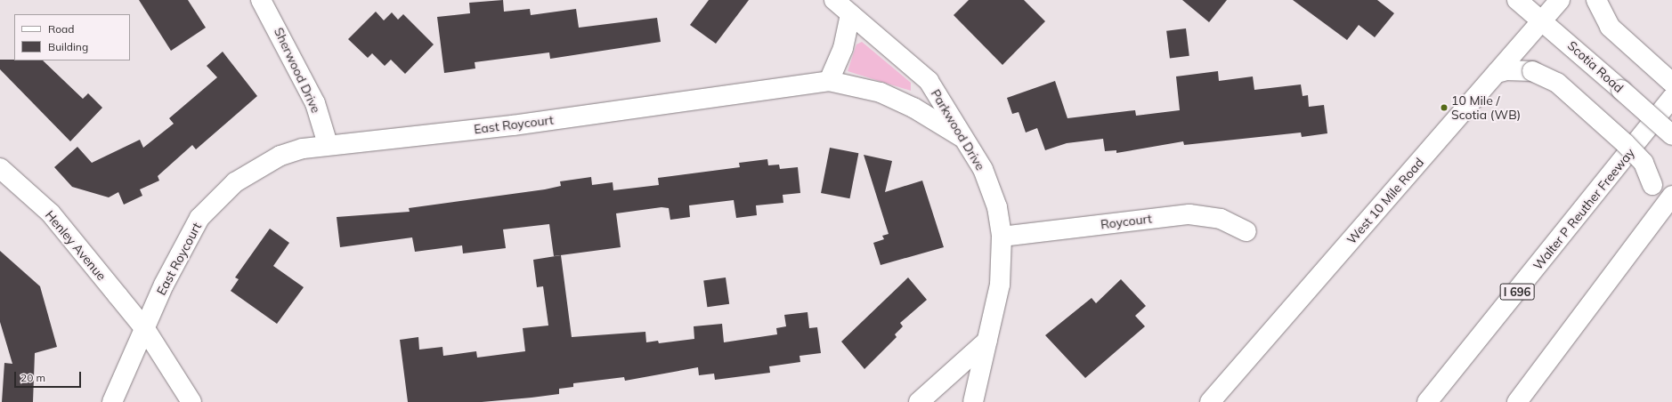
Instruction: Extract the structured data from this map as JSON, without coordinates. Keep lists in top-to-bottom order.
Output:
{
  "streets": {
    "main road": [
      "Scotia Road",
      "Sherwood Drive",
      "East Roycourt",
      "Parkwood Drive",
      "West 10 Mile Road",
      "Walter P Reuther Freeway",
      "Roycourt",
      "Henley Avenue",
      "I 696"
    ]
  },
  "crossings": [
    ["Scotia Road", "West 10 Mile Road"],
    ["Sherwood Drive", "East Roycourt"],
    ["East Roycourt", "Parkwood Drive"],
    ["East Roycourt", "Henley Avenue"],
    ["Parkwood Drive", "Roycourt"]
  ],
  "places": ["10 Mile / Scotia (WB)"],
  "legend": ["Road", "Building"],
  "scale_bar": "20 m"
}
